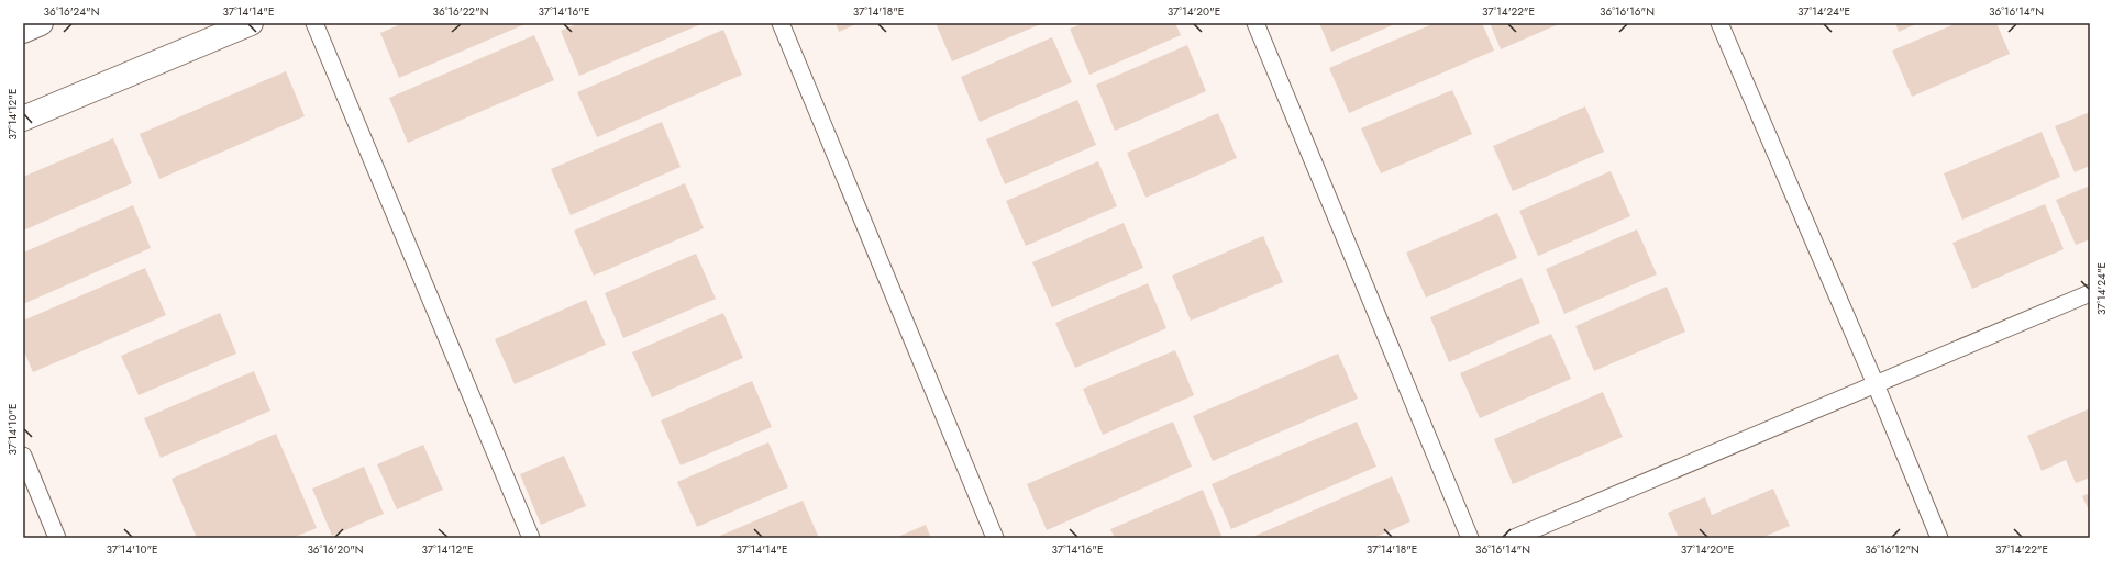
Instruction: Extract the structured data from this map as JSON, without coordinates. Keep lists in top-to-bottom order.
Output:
{
  "coordinates": [
    "36°16'24\"N",
    "37°14'14\"E",
    "36°16'22\"N",
    "37°14'16\"E",
    "37°14'18\"E",
    "37°14'20\"E",
    "37°14'22\"E",
    "36°16'16\"N",
    "37°14'24\"E",
    "36°16'14\"N",
    "37°14'12\"E",
    "37°14'10\"E",
    "36°16'20\"N",
    "36°16'12\"N"
  ]
}
